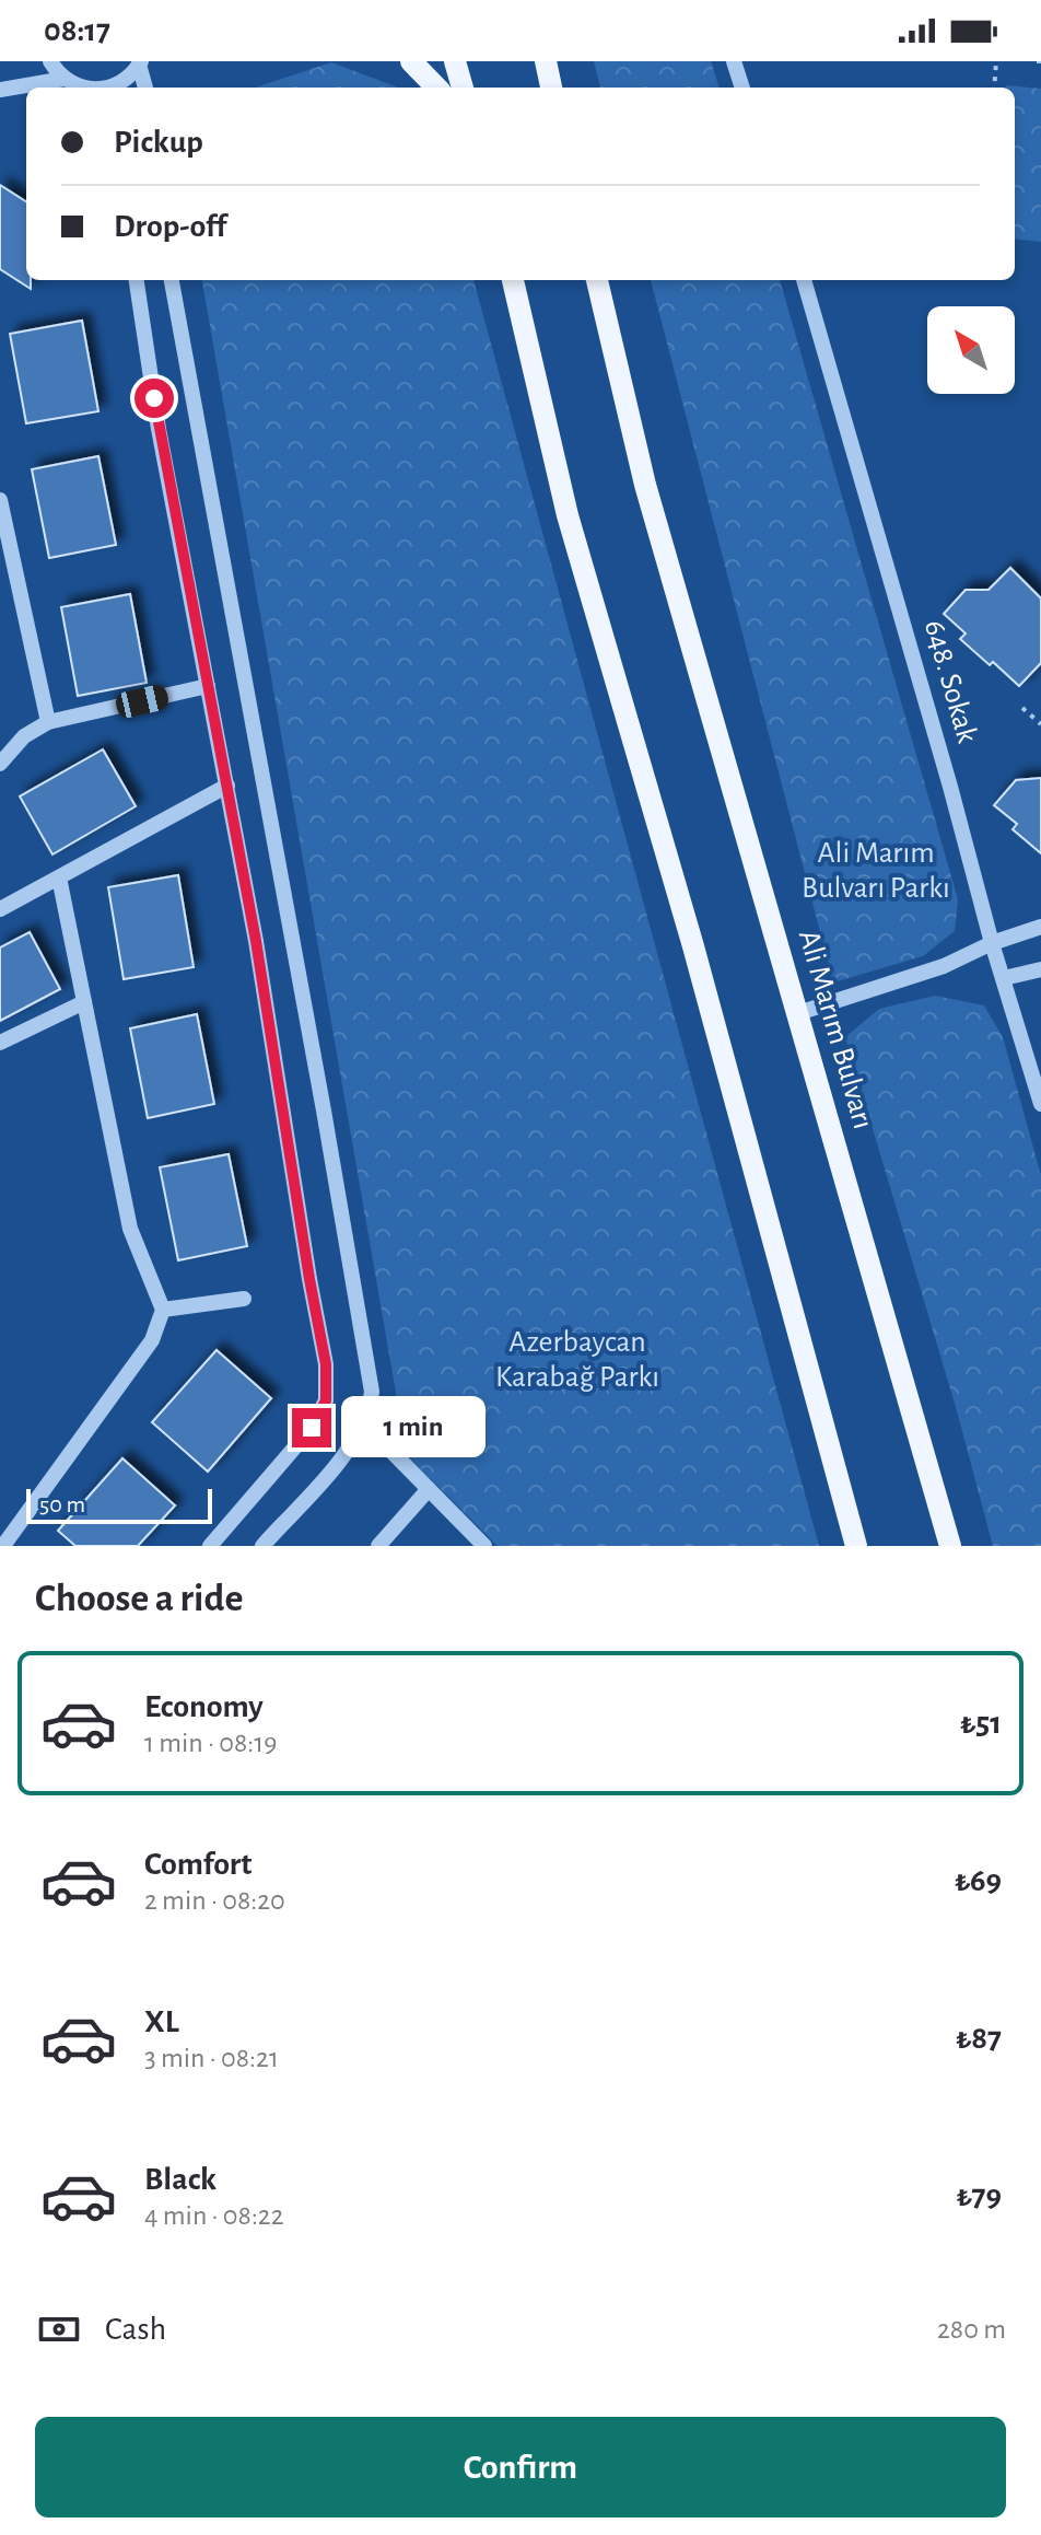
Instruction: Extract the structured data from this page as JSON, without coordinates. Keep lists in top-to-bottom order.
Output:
{
  "streets": {
    "main road": ["Ali Marım Bulvarı"],
    "street": ["648. Sokak"]
  },
  "parks": ["Ali Marım Bulvarı Parkı", "Azerbaycan Karabağ Parkı"],
  "scale_bar": "50 m",
  "north": "top left",
  "page": {
    "status": "08:17",
    "banner": ["Pickup", "Drop-off"],
    "bubble": "1 min",
    "scale": "50 m",
    "heading": "Choose a ride",
    "list": [
      {
        "name": "Economy",
        "note": "1 min · 08:19",
        "value": "₺51"
      },
      {
        "name": "Comfort",
        "note": "2 min · 08:20",
        "value": "₺69"
      },
      {
        "name": "XL",
        "note": "3 min · 08:21",
        "value": "₺87"
      },
      {
        "name": "Black",
        "note": "4 min · 08:22",
        "value": "₺79"
      }
    ],
    "pay": ["Cash", "280 m"],
    "buttons": "Confirm"
  }
}
